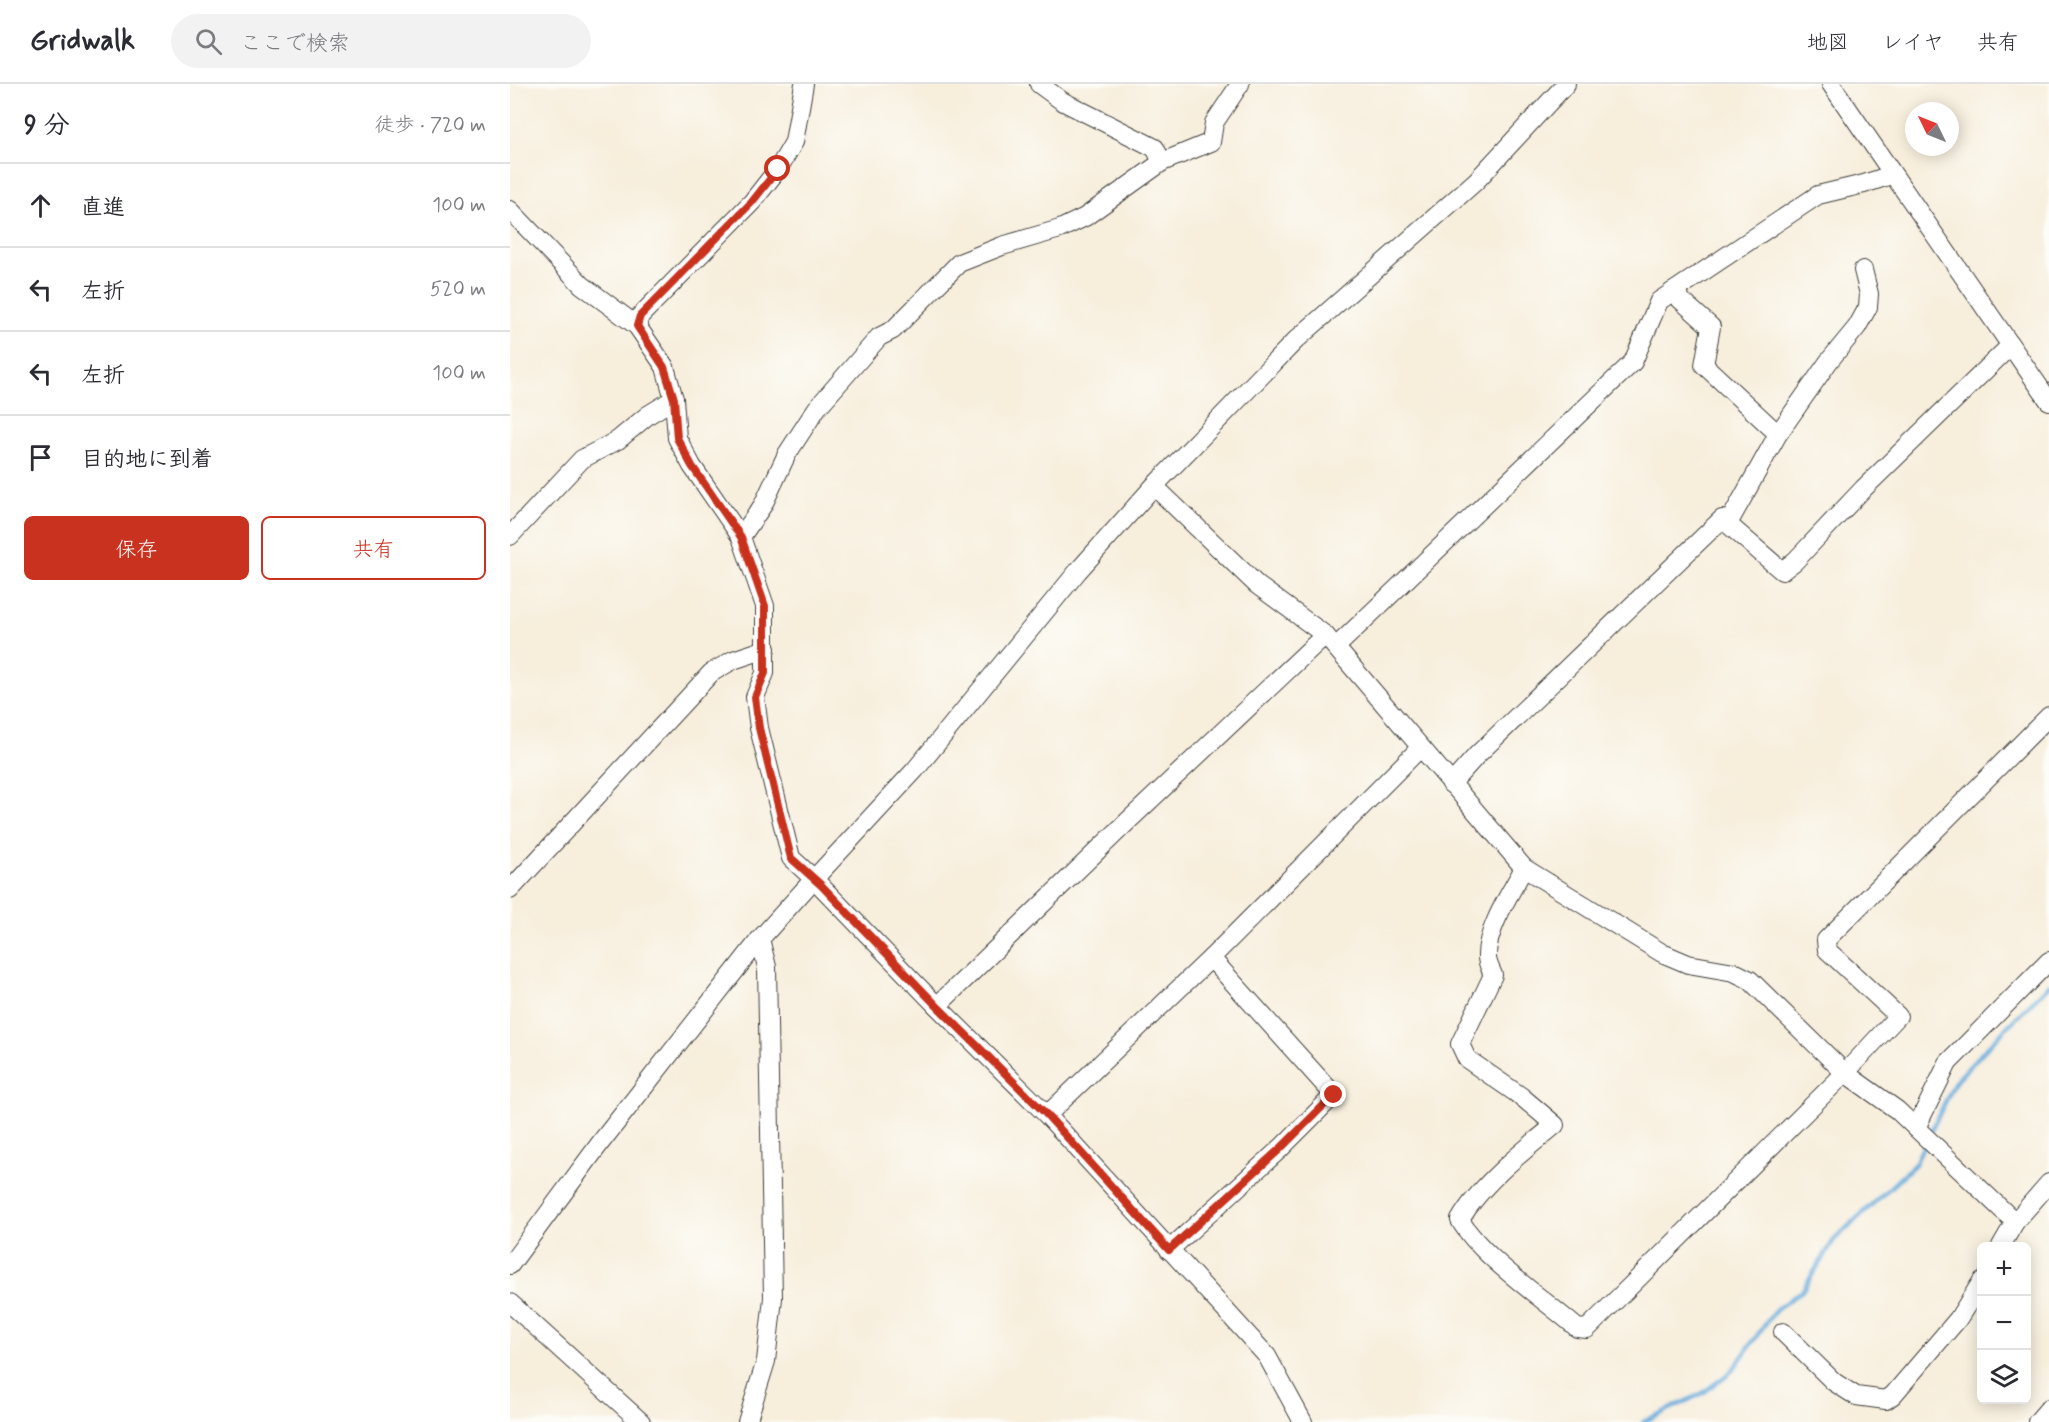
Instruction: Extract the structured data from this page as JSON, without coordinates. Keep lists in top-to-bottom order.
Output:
{
  "north": "top left",
  "page": {
    "header": "Gridwalk",
    "search": "ここで検索",
    "nav": ["地図", "レイヤ", "共有"],
    "heading": ["9 分", "徒歩 · 720 m"],
    "list": [
      ["直進", "100 m"],
      ["左折", "520 m"],
      ["左折", "100 m"],
      "目的地に到着"
    ],
    "buttons": ["保存", "共有"],
    "map_buttons": ["+", "−"]
  }
}
